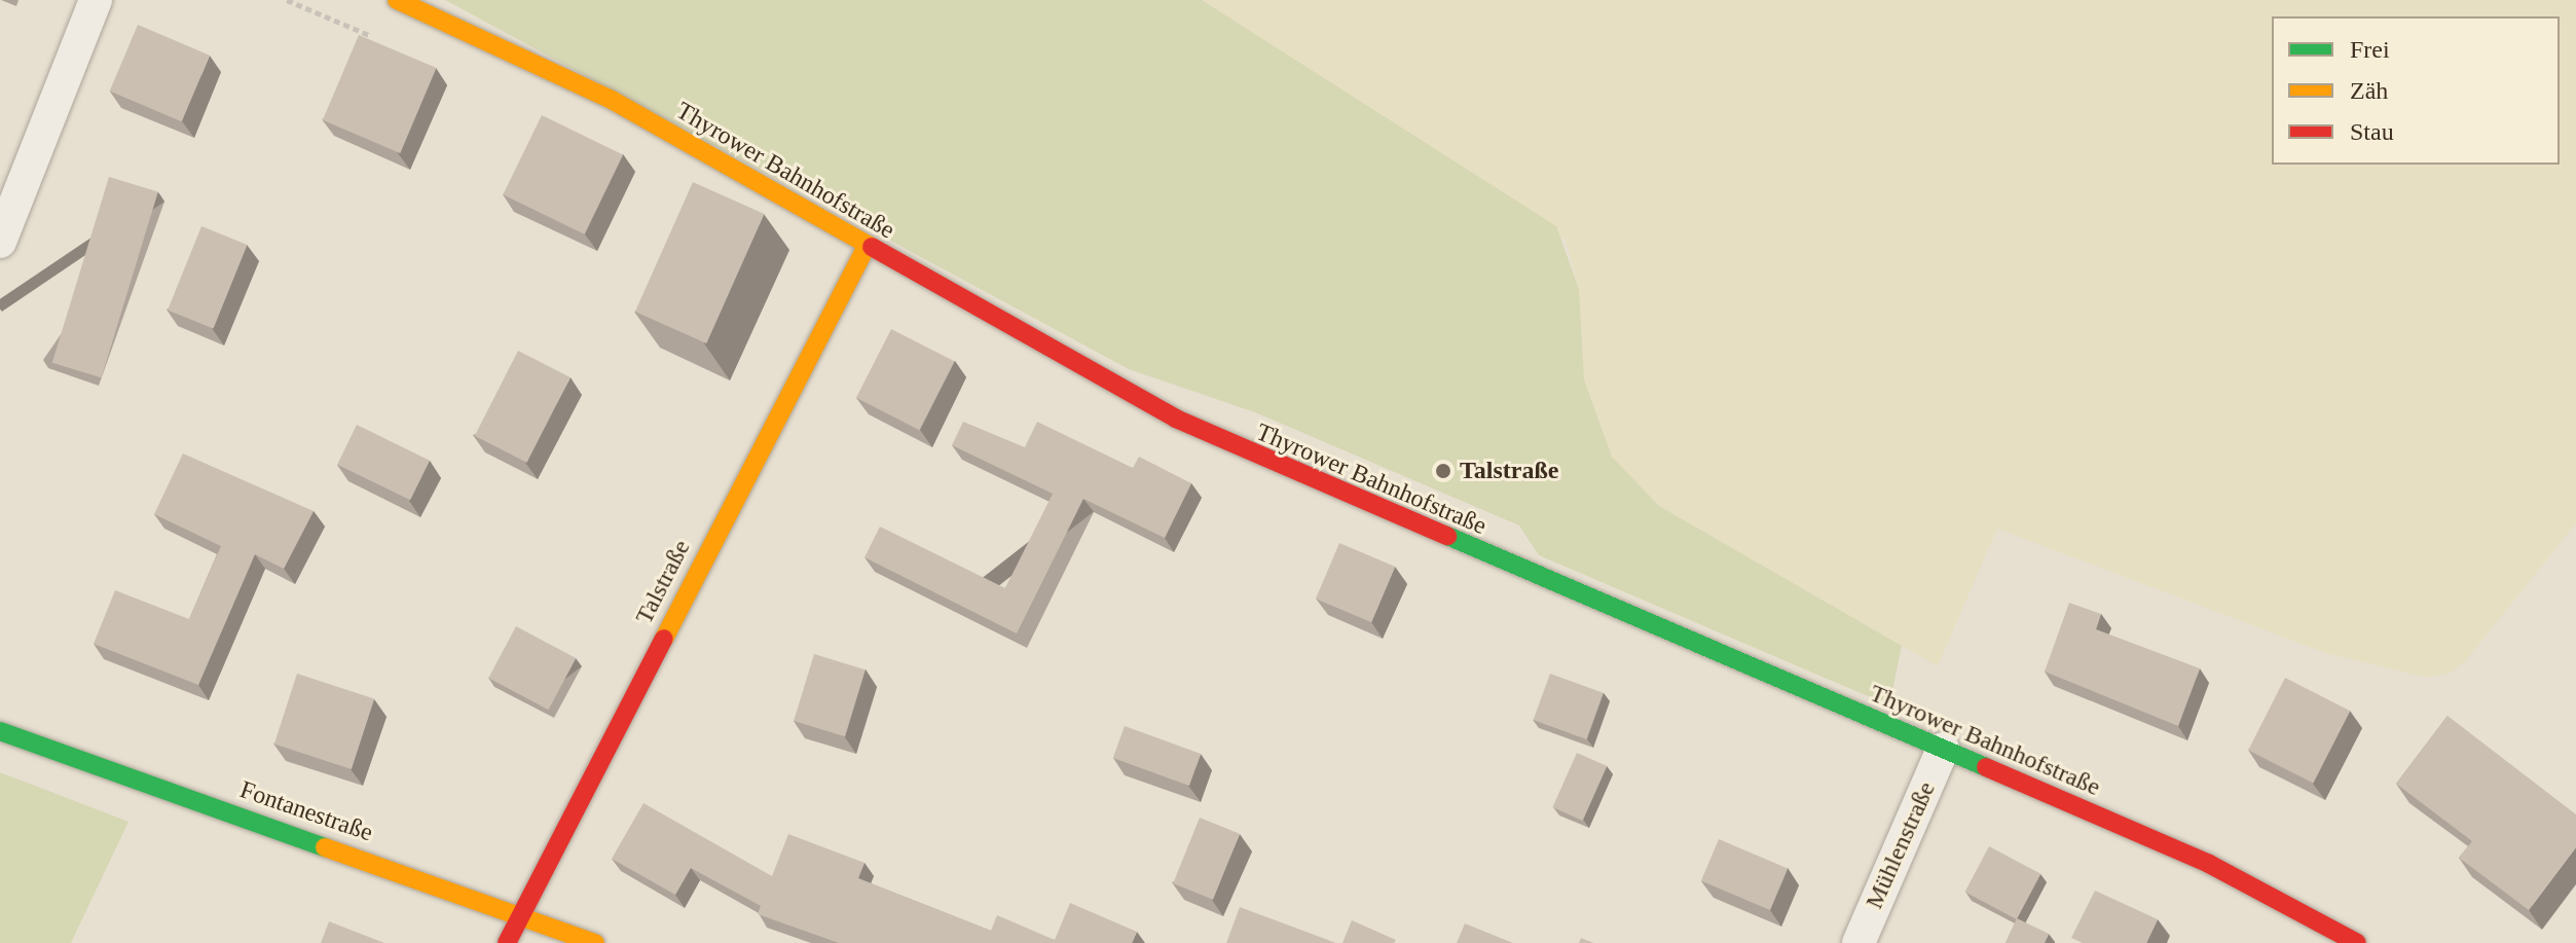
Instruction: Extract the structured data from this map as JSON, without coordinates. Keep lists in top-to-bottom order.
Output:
{
  "streets": {
    "main road": ["Thyrower Bahnhofstraße", "Talstraße", "Fontanestraße"],
    "street": ["Mühlenstraße"]
  },
  "crossings": [
    ["Thyrower Bahnhofstraße", "Talstraße"],
    ["Thyrower Bahnhofstraße", "Mühlenstraße"],
    ["Talstraße", "Fontanestraße"]
  ],
  "places": ["Talstraße"],
  "legend": ["Frei", "Zäh", "Stau"]
}
